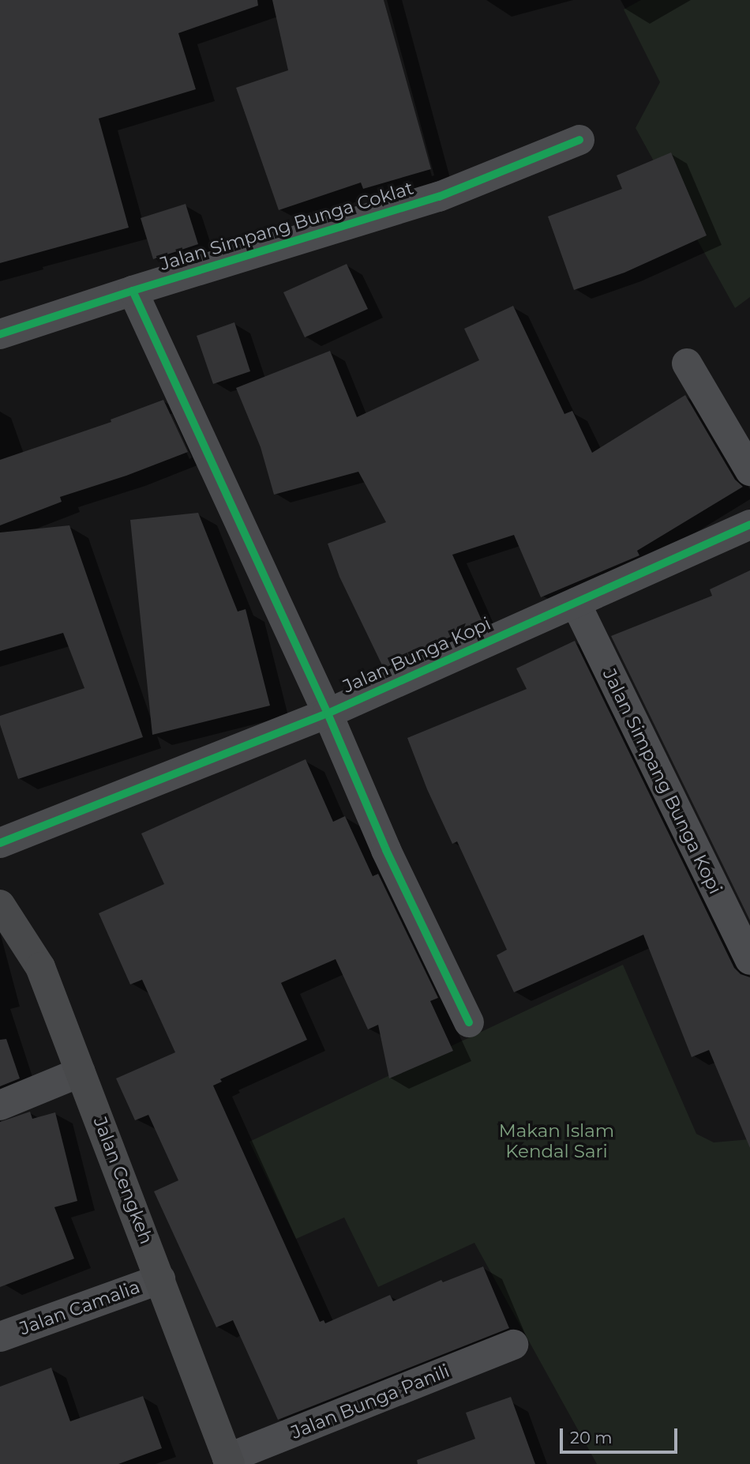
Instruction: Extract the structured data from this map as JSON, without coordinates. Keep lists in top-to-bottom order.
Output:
{
  "streets": {
    "main road": ["Jalan Cengkeh"],
    "street": [
      "Jalan Simpang Bunga Coklat",
      "Jalan Bunga Kopi",
      "Jalan Simpang Bunga Kopi",
      "Jalan Camalia",
      "Jalan Bunga Panili"
    ]
  },
  "crossings": [
    ["Jalan Bunga Kopi", "Jalan Simpang Bunga Kopi"],
    ["Jalan Cengkeh", "Jalan Camalia"],
    ["Jalan Cengkeh", "Jalan Bunga Panili"]
  ],
  "parks": ["Makan Islam Kendal Sari"],
  "scale_bar": "20 m"
}
